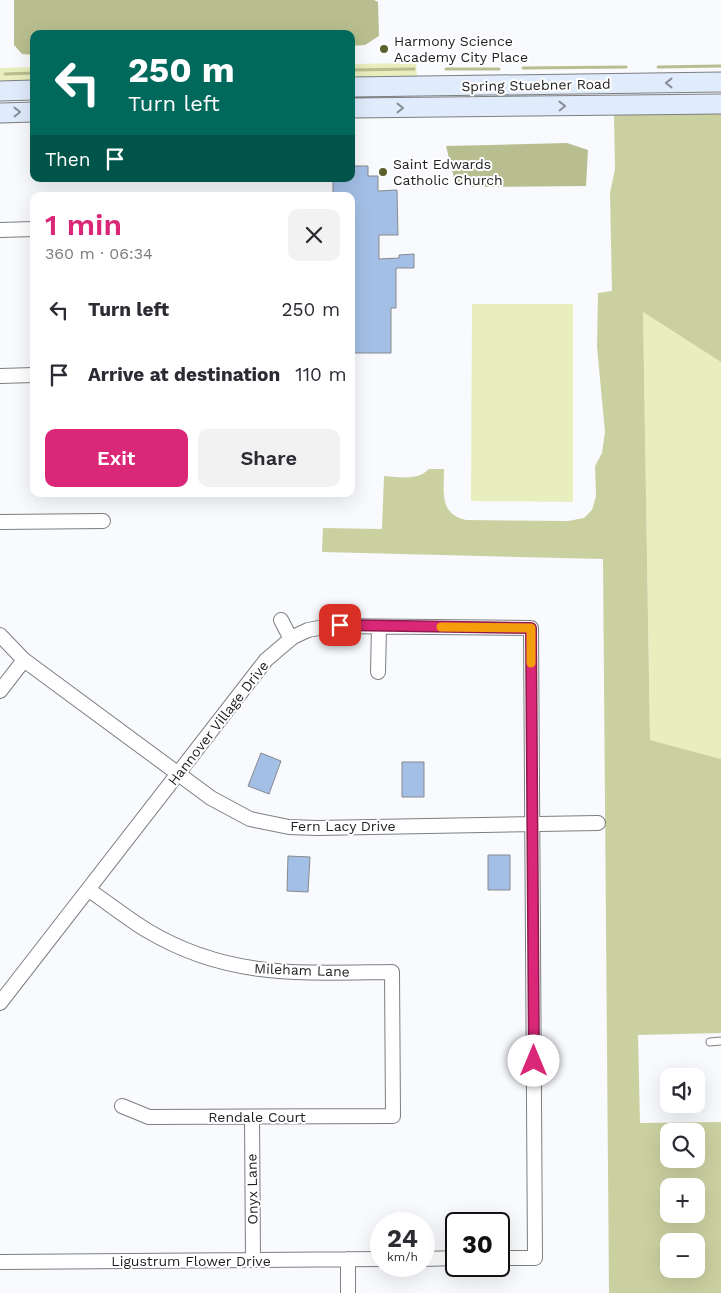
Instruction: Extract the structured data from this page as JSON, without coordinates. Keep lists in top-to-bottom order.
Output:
{
  "streets": {
    "main road": ["Spring Stuebner Road"],
    "street": [
      "Hannover Village Drive",
      "Fern Lacy Drive",
      "Mileham Lane",
      "Rendale Court",
      "Onyx Lane",
      "Ligustrum Flower Drive"
    ]
  },
  "crossings": [
    ["Hannover Village Drive", "Fern Lacy Drive"],
    ["Hannover Village Drive", "Mileham Lane"],
    ["Mileham Lane", "Rendale Court"],
    ["Rendale Court", "Onyx Lane"],
    ["Onyx Lane", "Ligustrum Flower Drive"]
  ],
  "places": ["Harmony Science Academy City Place", "Saint Edwards Catholic Church"],
  "page": {
    "turn": ["250 m", "Turn left"],
    "then": "Then",
    "heading": ["1 min", "360 m · 06:34"],
    "list": [
      {
        "name": "Turn left",
        "value": "250 m"
      },
      {
        "name": "Arrive at destination",
        "value": "110 m"
      }
    ],
    "buttons": ["Exit", "Share"],
    "map_buttons": ["+", "−"],
    "speed": "24 km/h",
    "limit": "30"
  }
}
